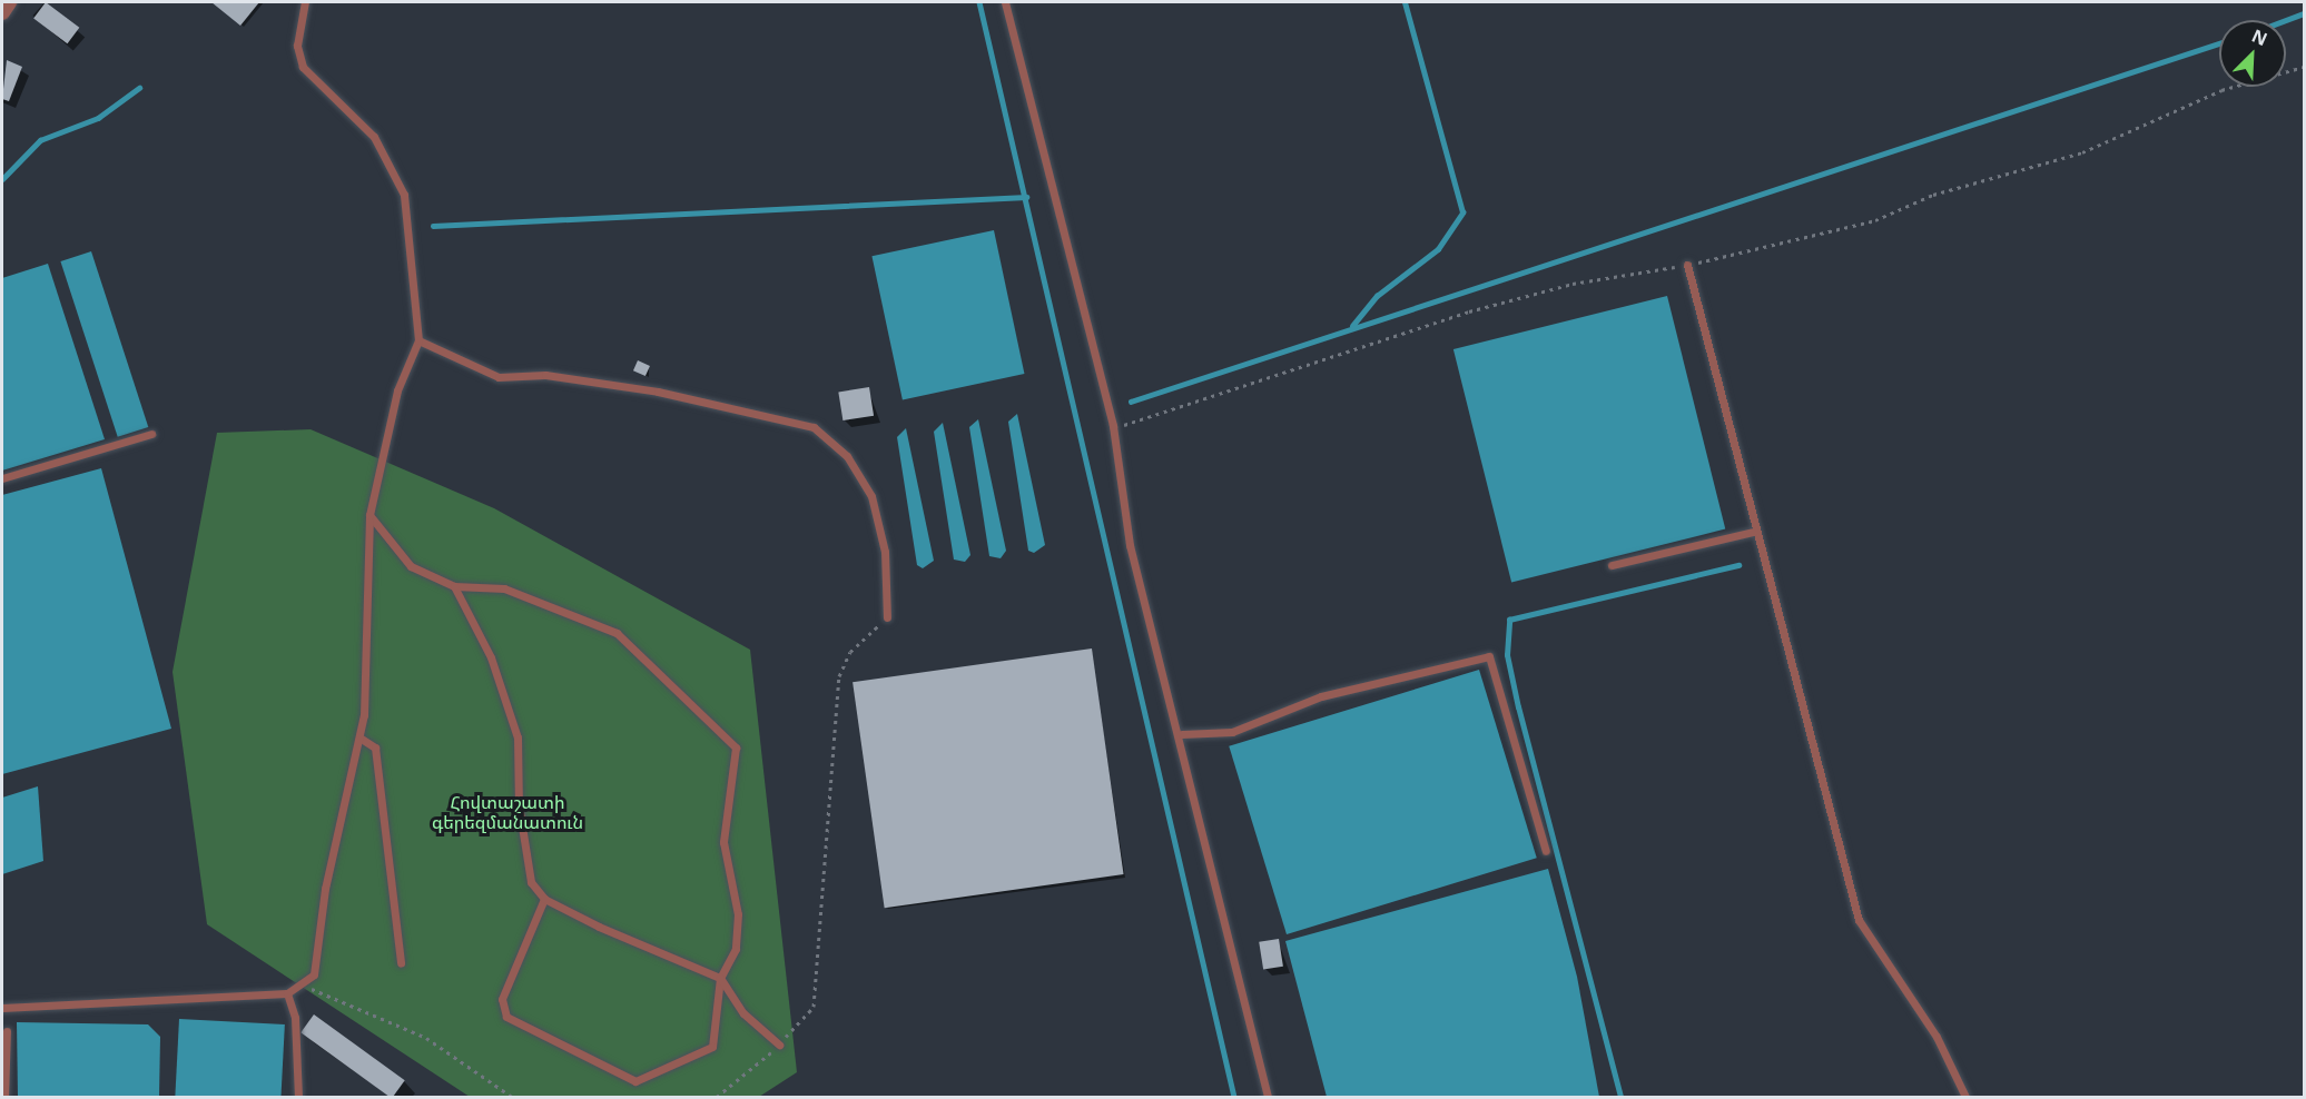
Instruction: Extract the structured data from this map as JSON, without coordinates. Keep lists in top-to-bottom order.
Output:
{
  "parks": ["Հովտաշատի գերեզմանատուն"],
  "north": "top right"
}
